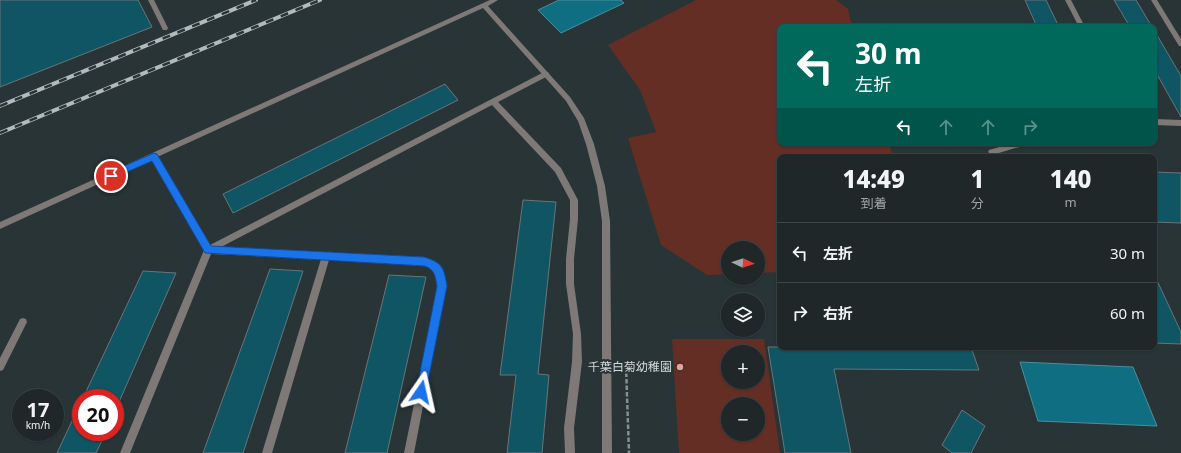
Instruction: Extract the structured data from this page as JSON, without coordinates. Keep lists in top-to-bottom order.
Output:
{
  "places": ["千葉白菊幼稚園"],
  "north": "right",
  "page": {
    "turn": ["30 m", "左折"],
    "eta": [
      "14:49",
      "到着",
      "1",
      "分",
      "140",
      "m"
    ],
    "list": [
      {
        "name": "左折",
        "value": "30 m"
      },
      {
        "name": "右折",
        "value": "60 m"
      }
    ],
    "map_buttons": ["+", "−"],
    "speed": "17 km/h",
    "limit": "20"
  }
}
